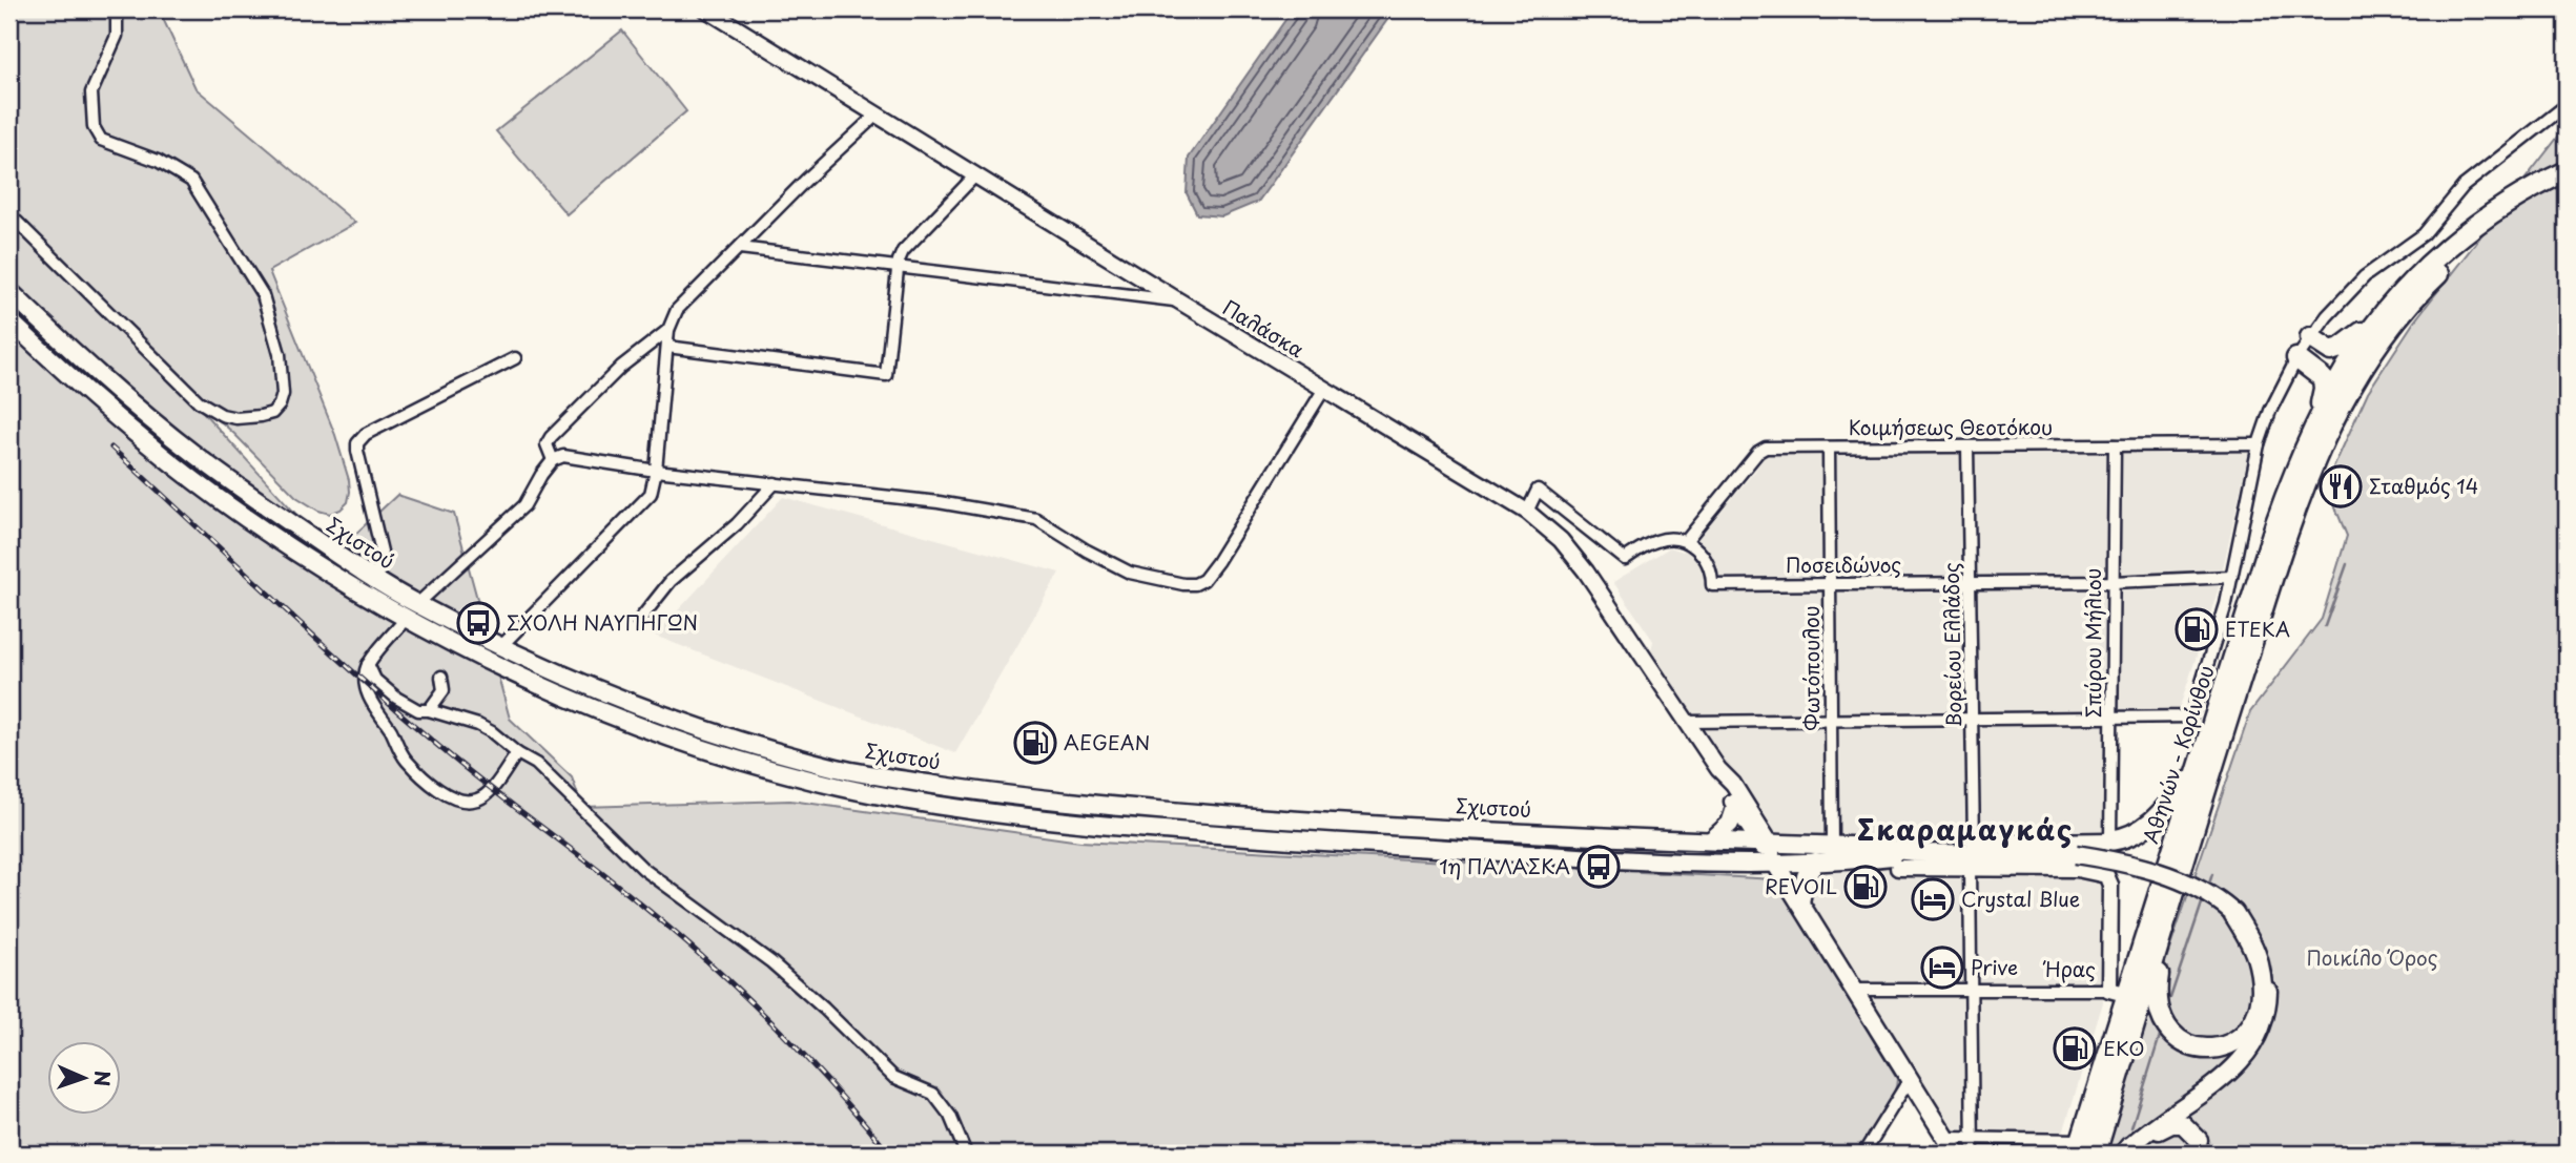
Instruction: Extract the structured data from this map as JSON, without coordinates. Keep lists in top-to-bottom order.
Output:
{
  "streets": {
    "highway": ["Αθηνών - Κορίνθου"],
    "main road": ["Σχιστού"],
    "street": [
      "Παλάσκα",
      "Κοιμήσεως Θεοτόκου",
      "Ποσειδώνος",
      "Σπύρου Μήλιου",
      "Βορείου Ελλάδος",
      "Φωτόπουλου",
      "Ήρας"
    ]
  },
  "crossings": [
    ["Παλάσκα", "Σχιστού"],
    ["Κοιμήσεως Θεοτόκου", "Ποσειδώνος"],
    ["Κοιμήσεως Θεοτόκου", "Σπύρου Μήλιου"],
    ["Κοιμήσεως Θεοτόκου", "Βορείου Ελλάδος"],
    ["Κοιμήσεως Θεοτόκου", "Φωτόπουλου"],
    ["Σχιστού", "Φωτόπουλου"],
    ["Ποσειδώνος", "Σπύρου Μήλιου"],
    ["Ποσειδώνος", "Βορείου Ελλάδος"],
    ["Ποσειδώνος", "Φωτόπουλου"],
    ["Αθηνών - Κορίνθου", "Ήρας"]
  ],
  "districts": ["Σκαραμαγκάς"],
  "parks": ["Ποικίλο Όρος"],
  "places": {
    "restaurant": ["Σταθμός 14"],
    "bus stop": ["ΣΧΟΛΗ ΝΑΥΠΗΓΩΝ", "1η ΠΑΛΑΣΚΑ"],
    "fuel station": [
      "ETEKA",
      "AEGEAN",
      "REVOIL",
      "EKO"
    ],
    "hotel": ["Crystal Blue", "Prive"]
  },
  "north": "right"
}
